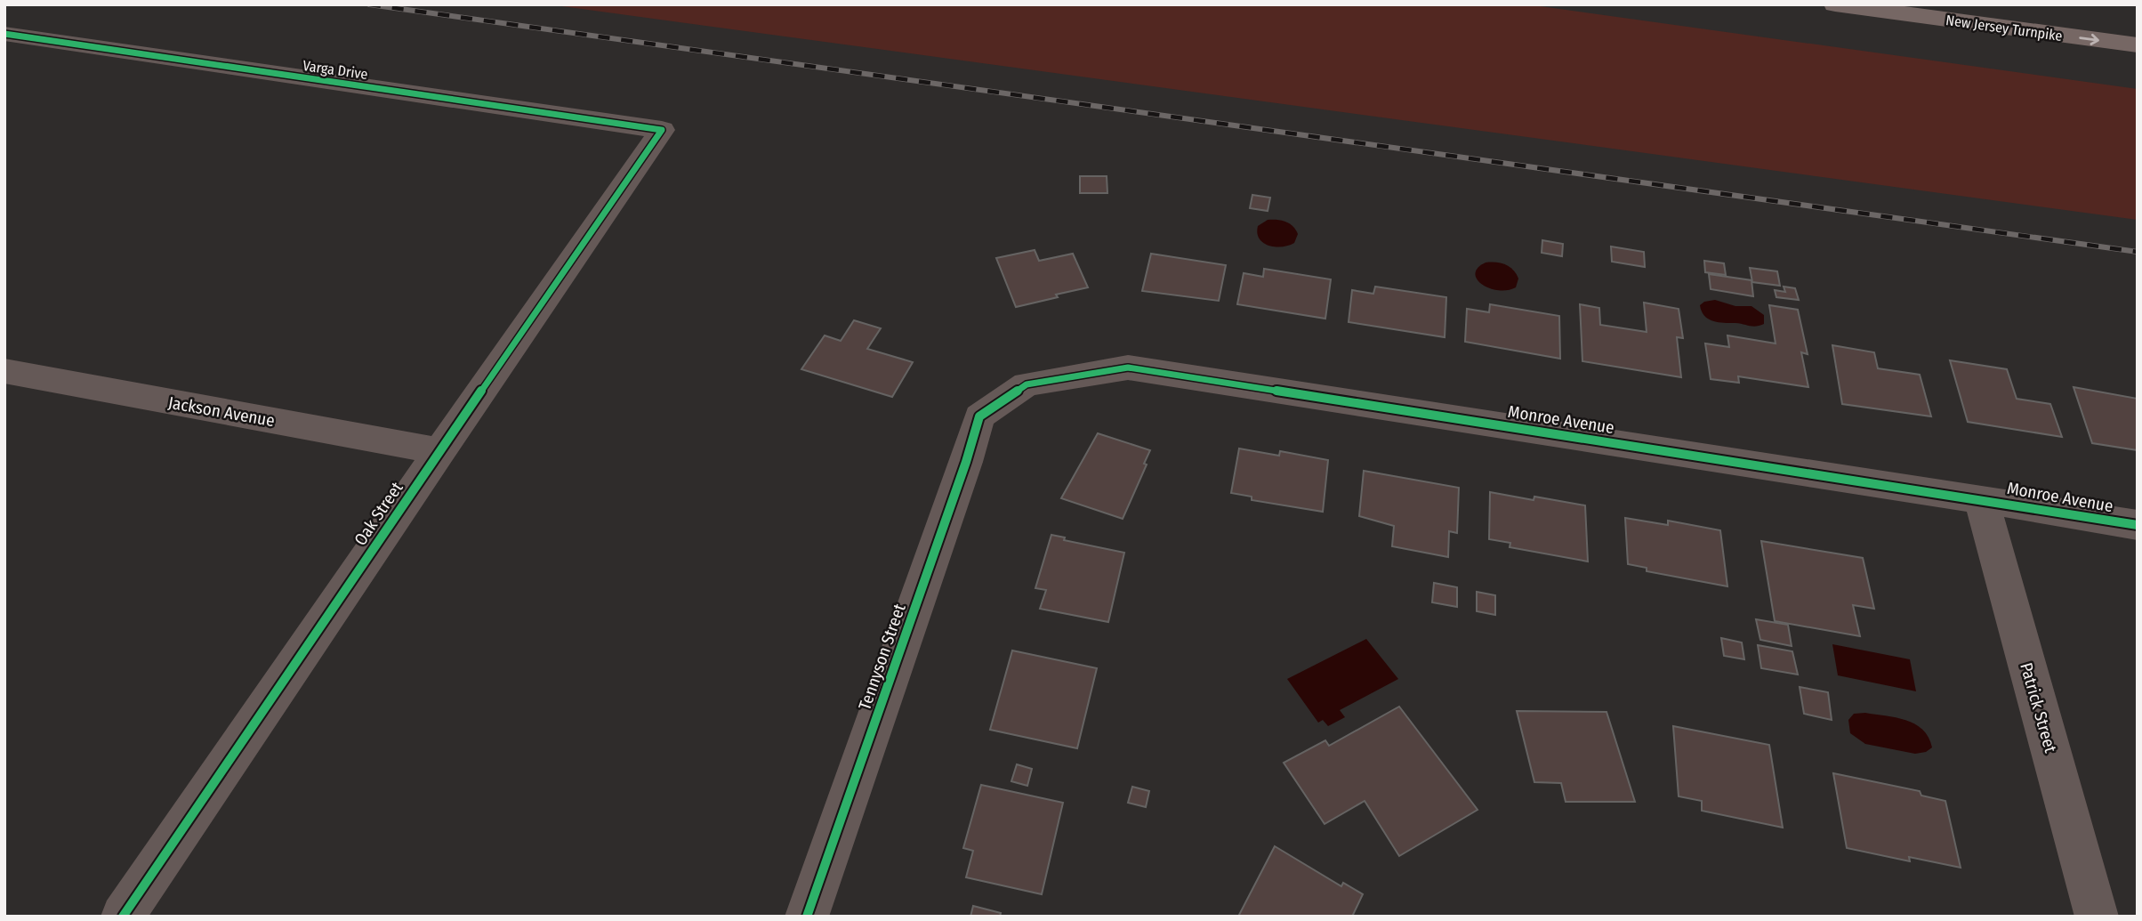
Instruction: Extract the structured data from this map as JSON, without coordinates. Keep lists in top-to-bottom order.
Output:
{
  "streets": {
    "highway": ["New Jersey Turnpike"],
    "street": [
      "Varga Drive",
      "Jackson Avenue",
      "Monroe Avenue",
      "Oak Street",
      "Tennyson Street",
      "Patrick Street"
    ]
  },
  "crossings": [
    ["Varga Drive", "Oak Street"],
    ["Jackson Avenue", "Oak Street"],
    ["Monroe Avenue", "Tennyson Street"],
    ["Monroe Avenue", "Patrick Street"]
  ],
  "one_way": ["New Jersey Turnpike"]
}
